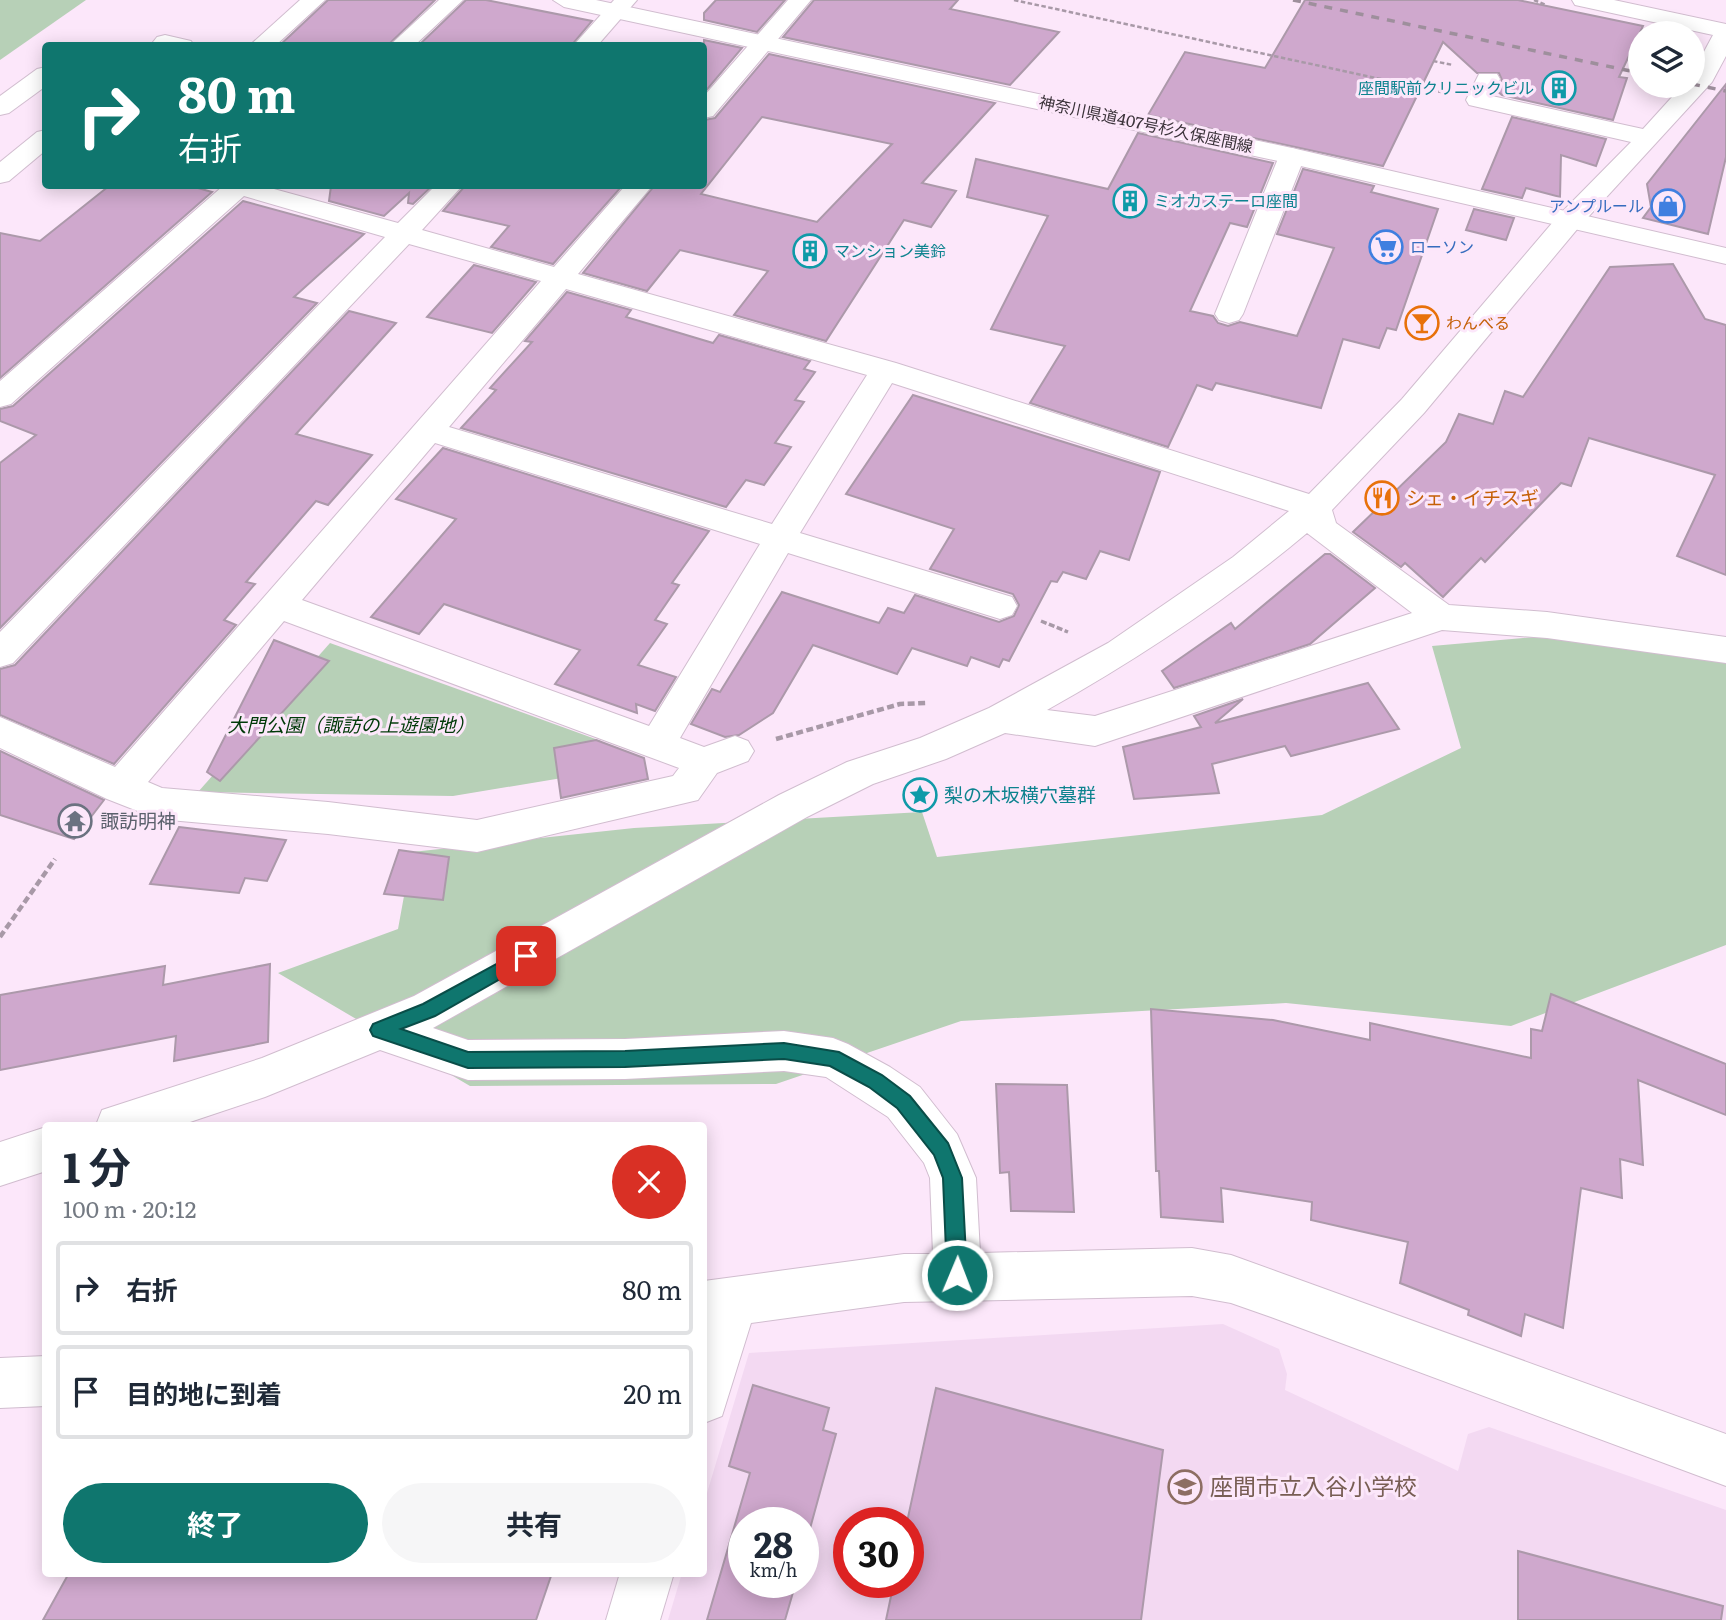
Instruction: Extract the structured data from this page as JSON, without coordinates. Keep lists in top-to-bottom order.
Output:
{
  "streets": {
    "street": ["神奈川県道407号杉久保座間線"]
  },
  "parks": ["大門公園（諏訪の上遊園地）"],
  "places": {
    "building": ["座間駅前クリニックビル", "ミオカステーロ座間", "マンション美鈴"],
    "shop": ["アンプルール"],
    "supermarket": ["ローソン"],
    "bar": ["わんべる"],
    "restaurant": ["シェ・イチスギ"],
    "place": ["梨の木坂横穴墓群"],
    "temple": ["諏訪明神"],
    "school or university": ["座間市立入谷小学校"]
  },
  "page": {
    "turn": ["80 m", "右折"],
    "heading": ["1 分", "100 m · 20:12"],
    "list": [
      {
        "name": "右折",
        "value": "80 m"
      },
      {
        "name": "目的地に到着",
        "value": "20 m"
      }
    ],
    "buttons": ["終了", "共有"],
    "speed": "28 km/h",
    "limit": "30"
  }
}
